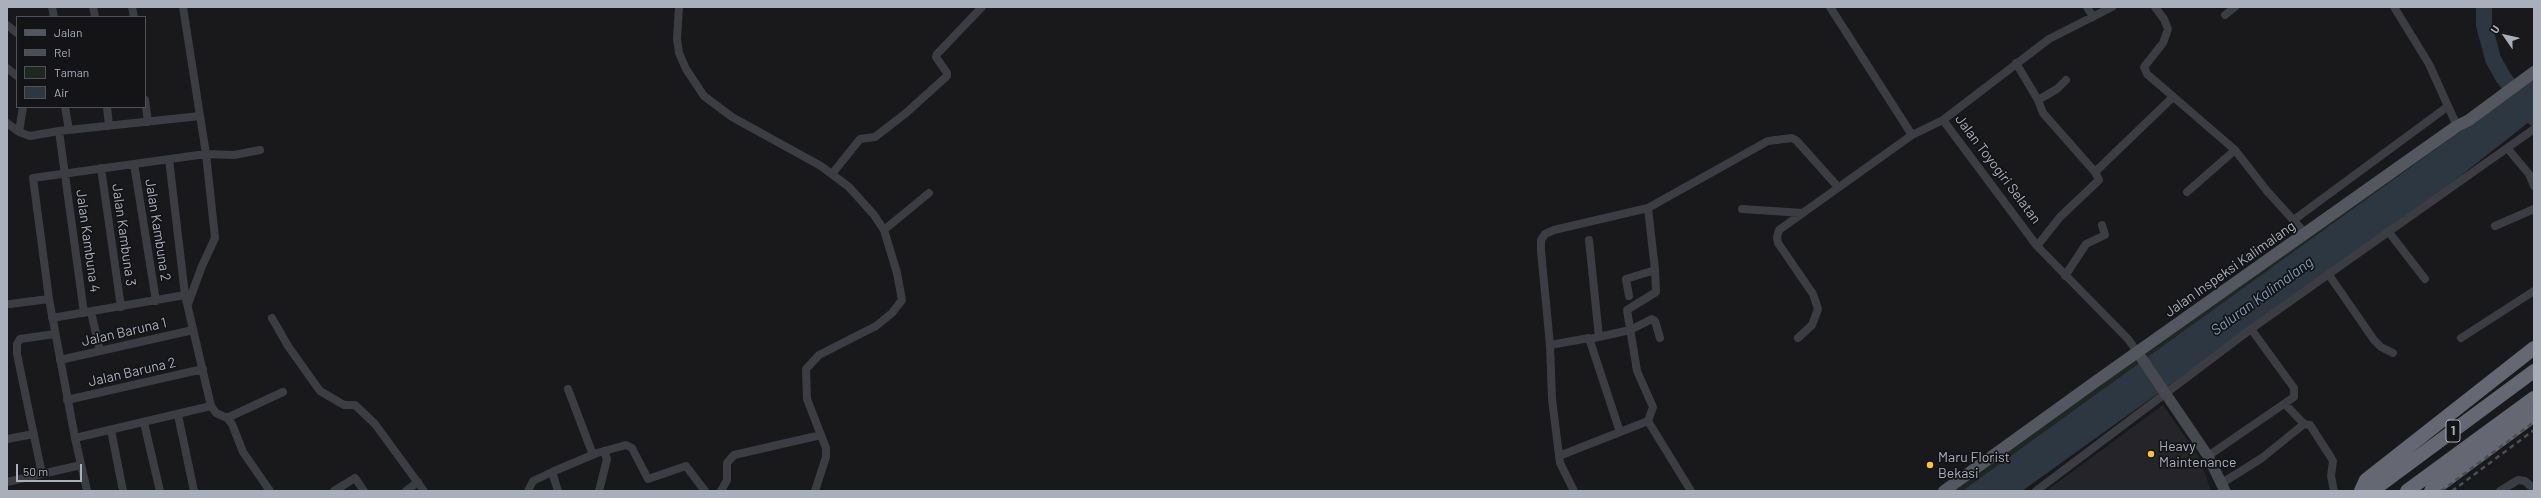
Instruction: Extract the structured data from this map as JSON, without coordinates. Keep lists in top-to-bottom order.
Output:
{
  "streets": {
    "highway": ["1"],
    "main road": ["Jalan Inspeksi Kalimalang"],
    "street": [
      "Jalan Toyogiri Selatan",
      "Jalan Kambuna 2",
      "Jalan Kambuna 3",
      "Jalan Kambuna 4",
      "Jalan Baruna 1",
      "Jalan Baruna 2"
    ]
  },
  "crossings": [
    ["Jalan Toyogiri Selatan", "Jalan Inspeksi Kalimalang"],
    ["Jalan Kambuna 4", "Jalan Baruna 1"]
  ],
  "water": ["Saluran Kalimalang"],
  "places": ["Heavy Maintenance", "Maru Florist Bekasi"],
  "legend": [
    "Jalan",
    "Rel",
    "Taman",
    "Air"
  ],
  "scale_bar": "50 m",
  "north": "top left"
}
